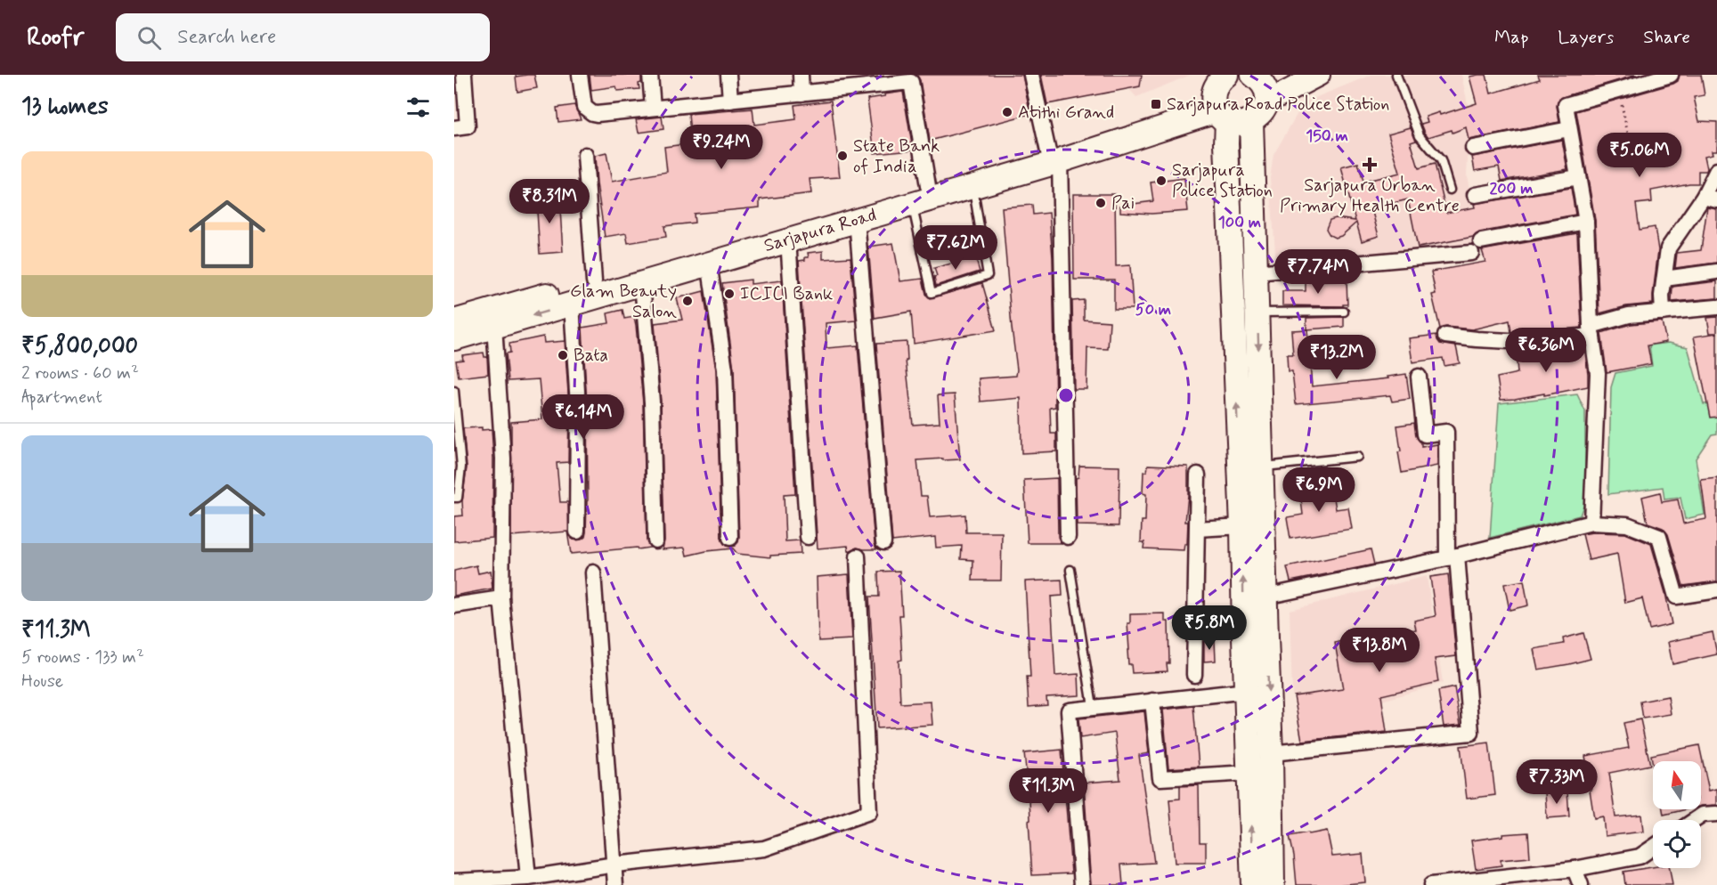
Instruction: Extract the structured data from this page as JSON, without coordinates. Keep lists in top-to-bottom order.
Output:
{
  "streets": {
    "main road": ["Sarjapura Road"]
  },
  "places": {
    "transit": ["Sarjapura Road Police Station"],
    "other": [
      "Atithi Grand",
      "State Bank of India",
      "Sarjapura Police Station",
      "Pai",
      "ICICI Bank",
      "Glam Beauty Salon",
      "Bata"
    ],
    "health": ["Sarjapura Urban Primary Health Centre"]
  },
  "north": "top",
  "page": {
    "header": "Roofr",
    "search": "Search here",
    "nav": ["Map", "Layers", "Share"],
    "heading": "13 homes",
    "price": [
      "₹9.24M",
      "₹5.06M",
      "₹8.31M",
      "₹7.62M",
      "₹7.74M",
      "₹6.36M",
      "₹13.2M",
      "₹6.14M",
      "₹6.9M",
      "₹5.8M",
      "₹13.8M",
      "₹7.33M",
      "₹11.3M"
    ],
    "list": [
      {
        "name": "₹5,800,000",
        "note": "2 rooms · 60 m² · Apartment"
      },
      {
        "name": "₹11.3M",
        "note": "5 rooms · 133 m² · House"
      }
    ]
  },
  "rings": [
    "150 m",
    "200 m",
    "100 m",
    "50 m"
  ]
}
